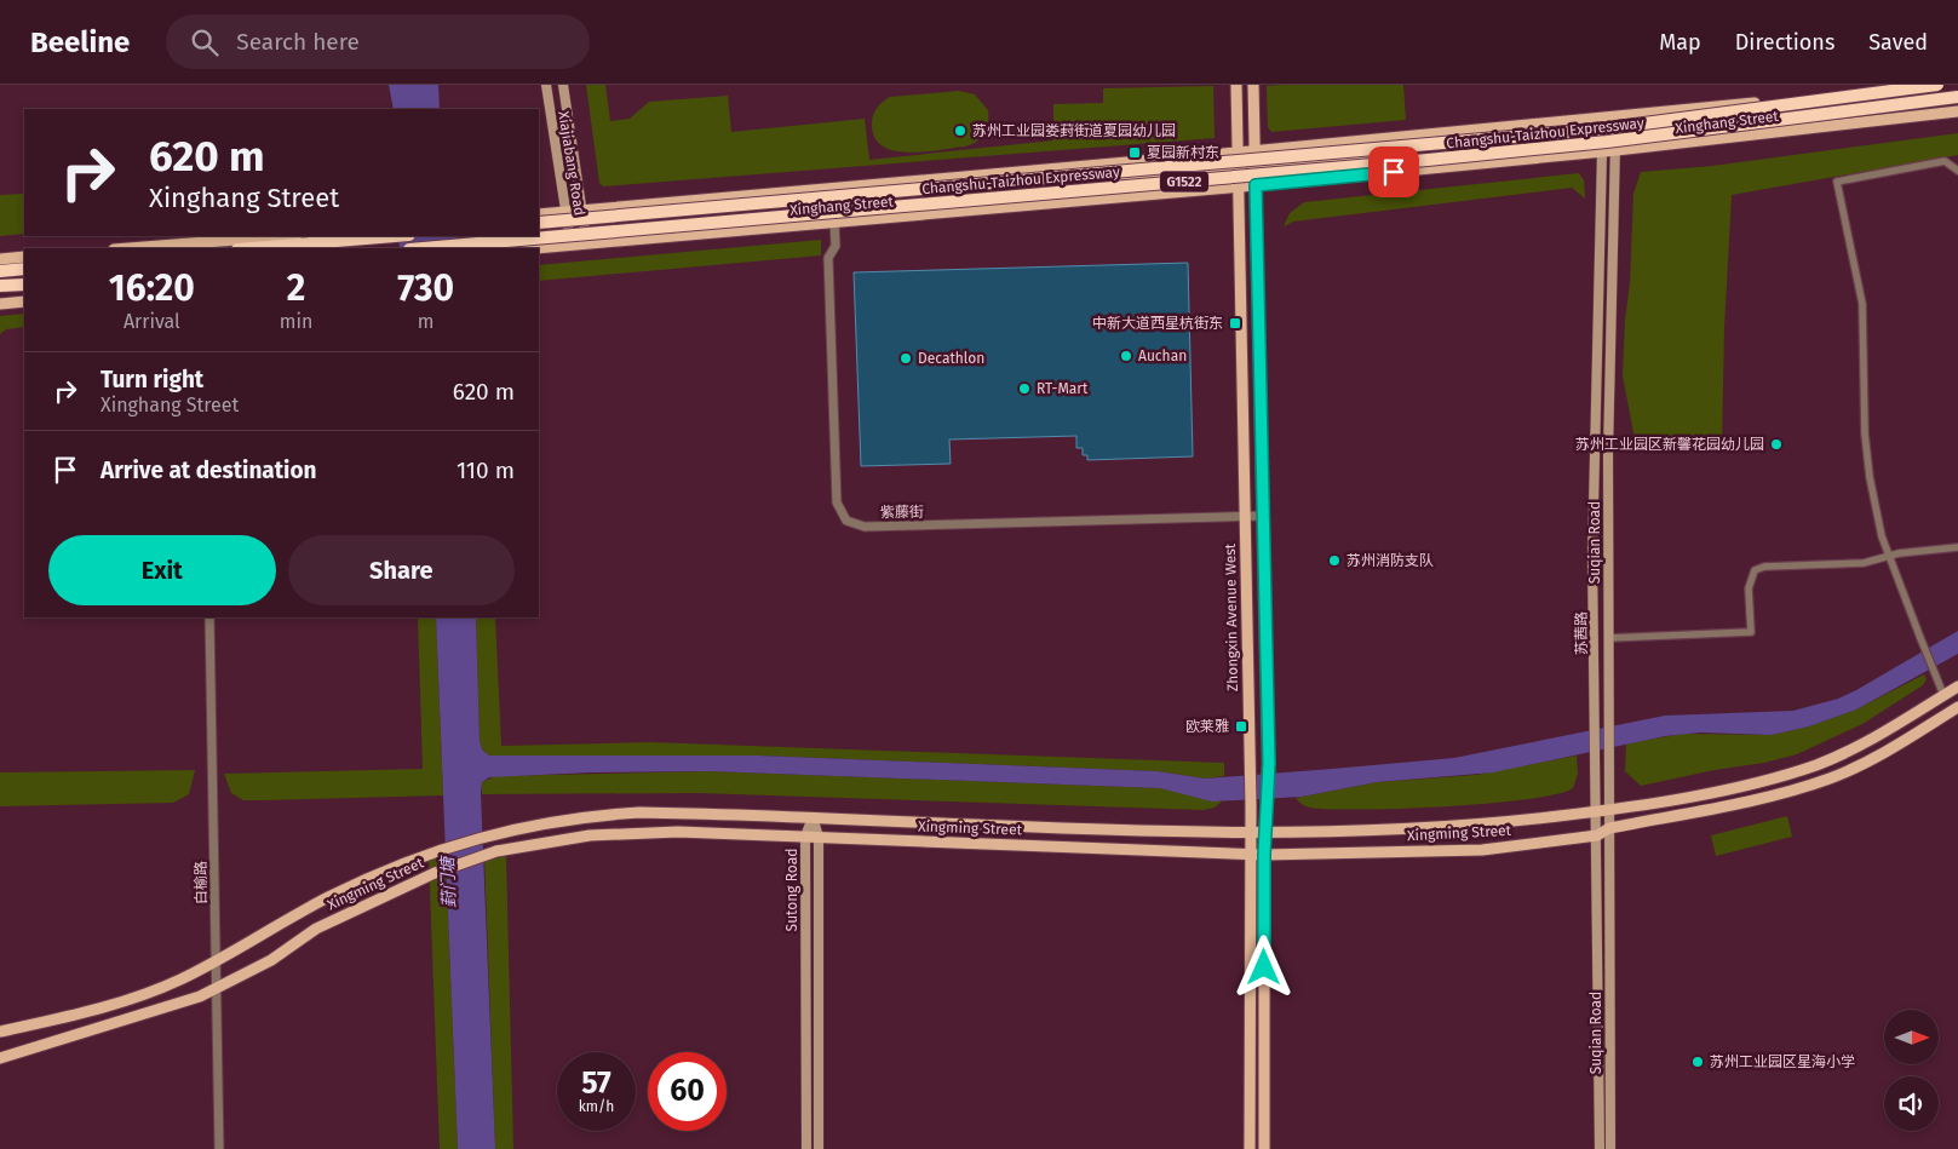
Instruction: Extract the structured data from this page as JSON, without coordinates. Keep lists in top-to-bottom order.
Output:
{
  "streets": {
    "highway": ["Changshu-Taizhou Expressway", "G1522"],
    "main road": [
      "Xinghang Street",
      "Xiajiabang Road",
      "Suqian Road",
      "Zhongxin Avenue West",
      "苏茜路",
      "Xingming Street",
      "Sutong Road"
    ],
    "street": ["紫藤街", "白榆路"]
  },
  "crossings": [
    ["Xinghang Street", "Xiajiabang Road"],
    ["Xinghang Street", "紫藤街"],
    ["Xinghang Street", "Suqian Road"],
    ["Xinghang Street", "Zhongxin Avenue West"],
    ["Xinghang Street", "苏茜路"],
    ["紫藤街", "Zhongxin Avenue West"],
    ["Suqian Road", "苏茜路"],
    ["Suqian Road", "Xingming Street"],
    ["Zhongxin Avenue West", "Xingming Street"],
    ["苏茜路", "Xingming Street"],
    ["Xingming Street", "白榆路"],
    ["Xingming Street", "Sutong Road"]
  ],
  "water": ["葑门塘"],
  "places": {
    "other": [
      "苏州工业园娄葑街道夏园幼儿园",
      "Auchan",
      "Decathlon",
      "RT-Mart",
      "苏州工业园区新馨花园幼儿园",
      "苏州消防支队",
      "苏州工业园区星海小学"
    ],
    "transit": ["夏园新村东", "中新大道西星杭街东", "欧莱雅"]
  },
  "north": "right",
  "page": {
    "header": "Beeline",
    "search": "Search here",
    "nav": ["Map", "Directions", "Saved"],
    "turn": ["620 m", "Xinghang Street"],
    "eta": [
      "16:20",
      "Arrival",
      "2",
      "min",
      "730",
      "m"
    ],
    "list": [
      {
        "name": "Turn right",
        "note": "Xinghang Street",
        "value": "620 m"
      },
      {
        "name": "Arrive at destination",
        "value": "110 m"
      }
    ],
    "buttons": ["Exit", "Share"],
    "speed": "57 km/h",
    "limit": "60"
  }
}
